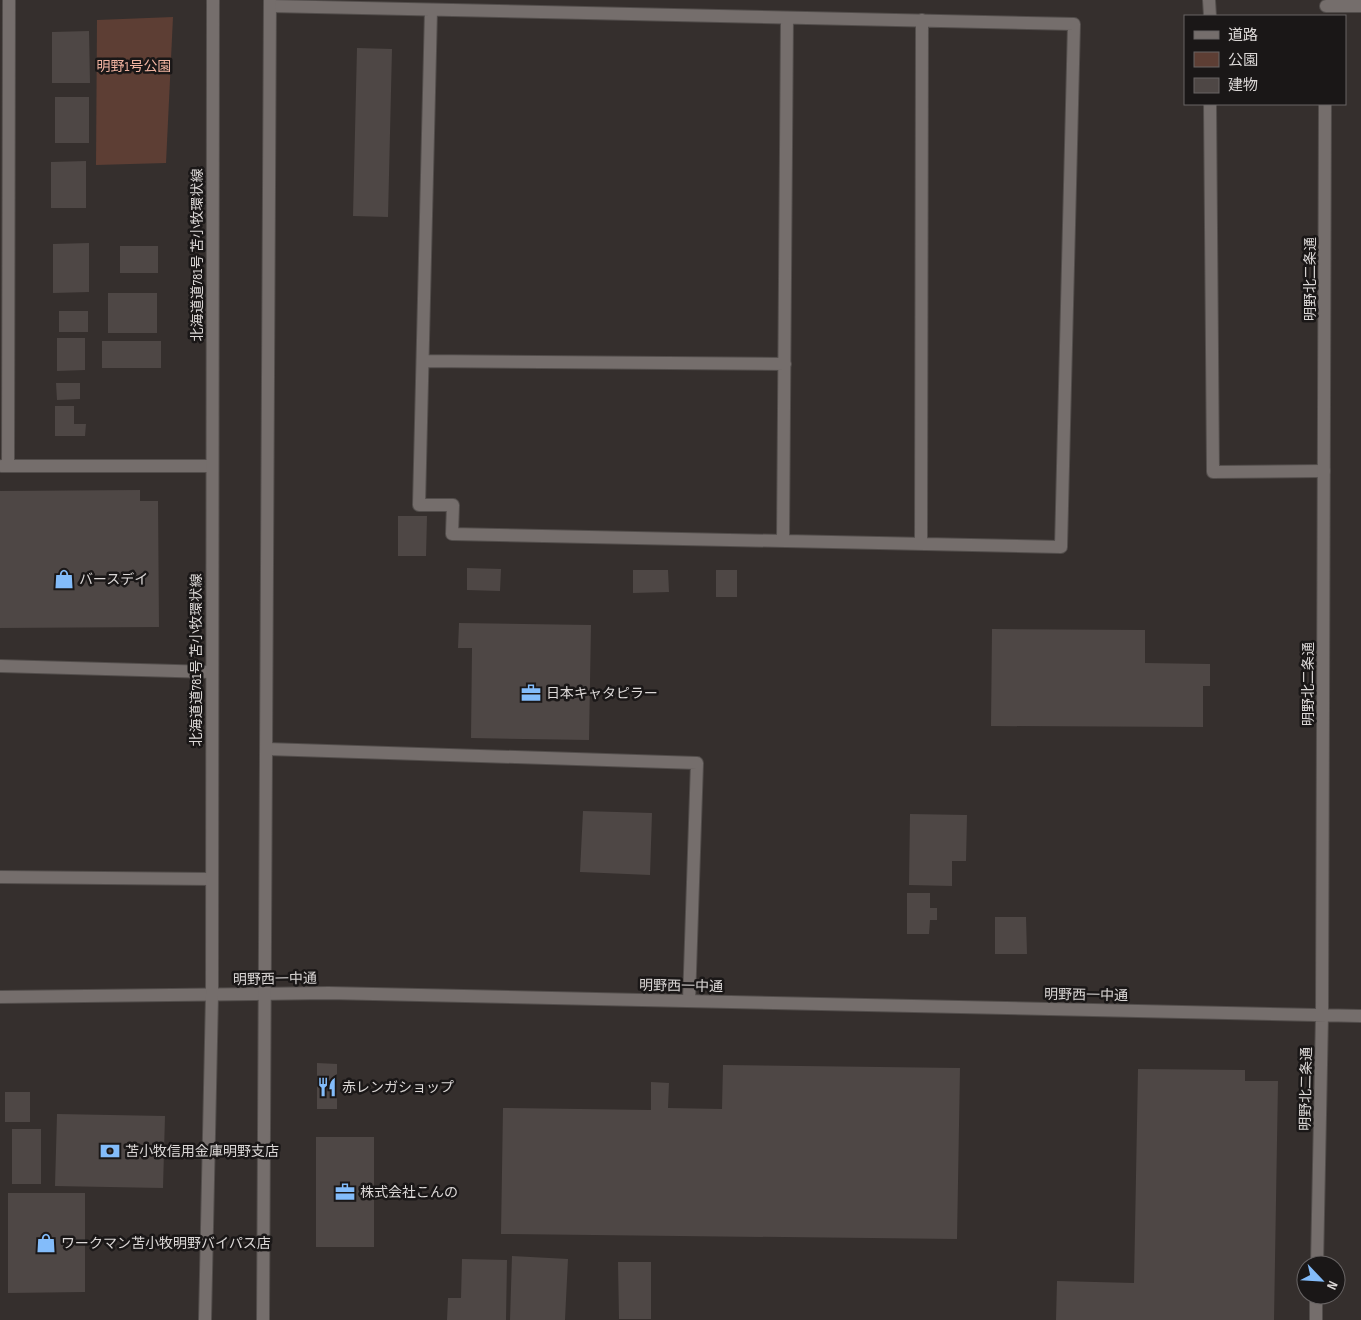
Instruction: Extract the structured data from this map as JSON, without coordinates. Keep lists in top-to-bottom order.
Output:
{
  "streets": {
    "street": ["北海道道781号 苫小牧環状線", "明野北二条通", "明野西一中通"]
  },
  "crossings": [
    ["北海道道781号 苫小牧環状線", "明野西一中通"],
    ["明野北二条通", "明野西一中通"]
  ],
  "parks": ["明野1号公園"],
  "places": {
    "shop": ["バースデイ", "ワークマン苫小牧明野バイパス店"],
    "office": ["日本キャタピラー", "株式会社こんの"],
    "restaurant": ["赤レンガショップ"],
    "bank": ["苫小牧信用金庫明野支店"]
  },
  "legend": ["道路", "公園", "建物"],
  "north": "bottom right"
}
